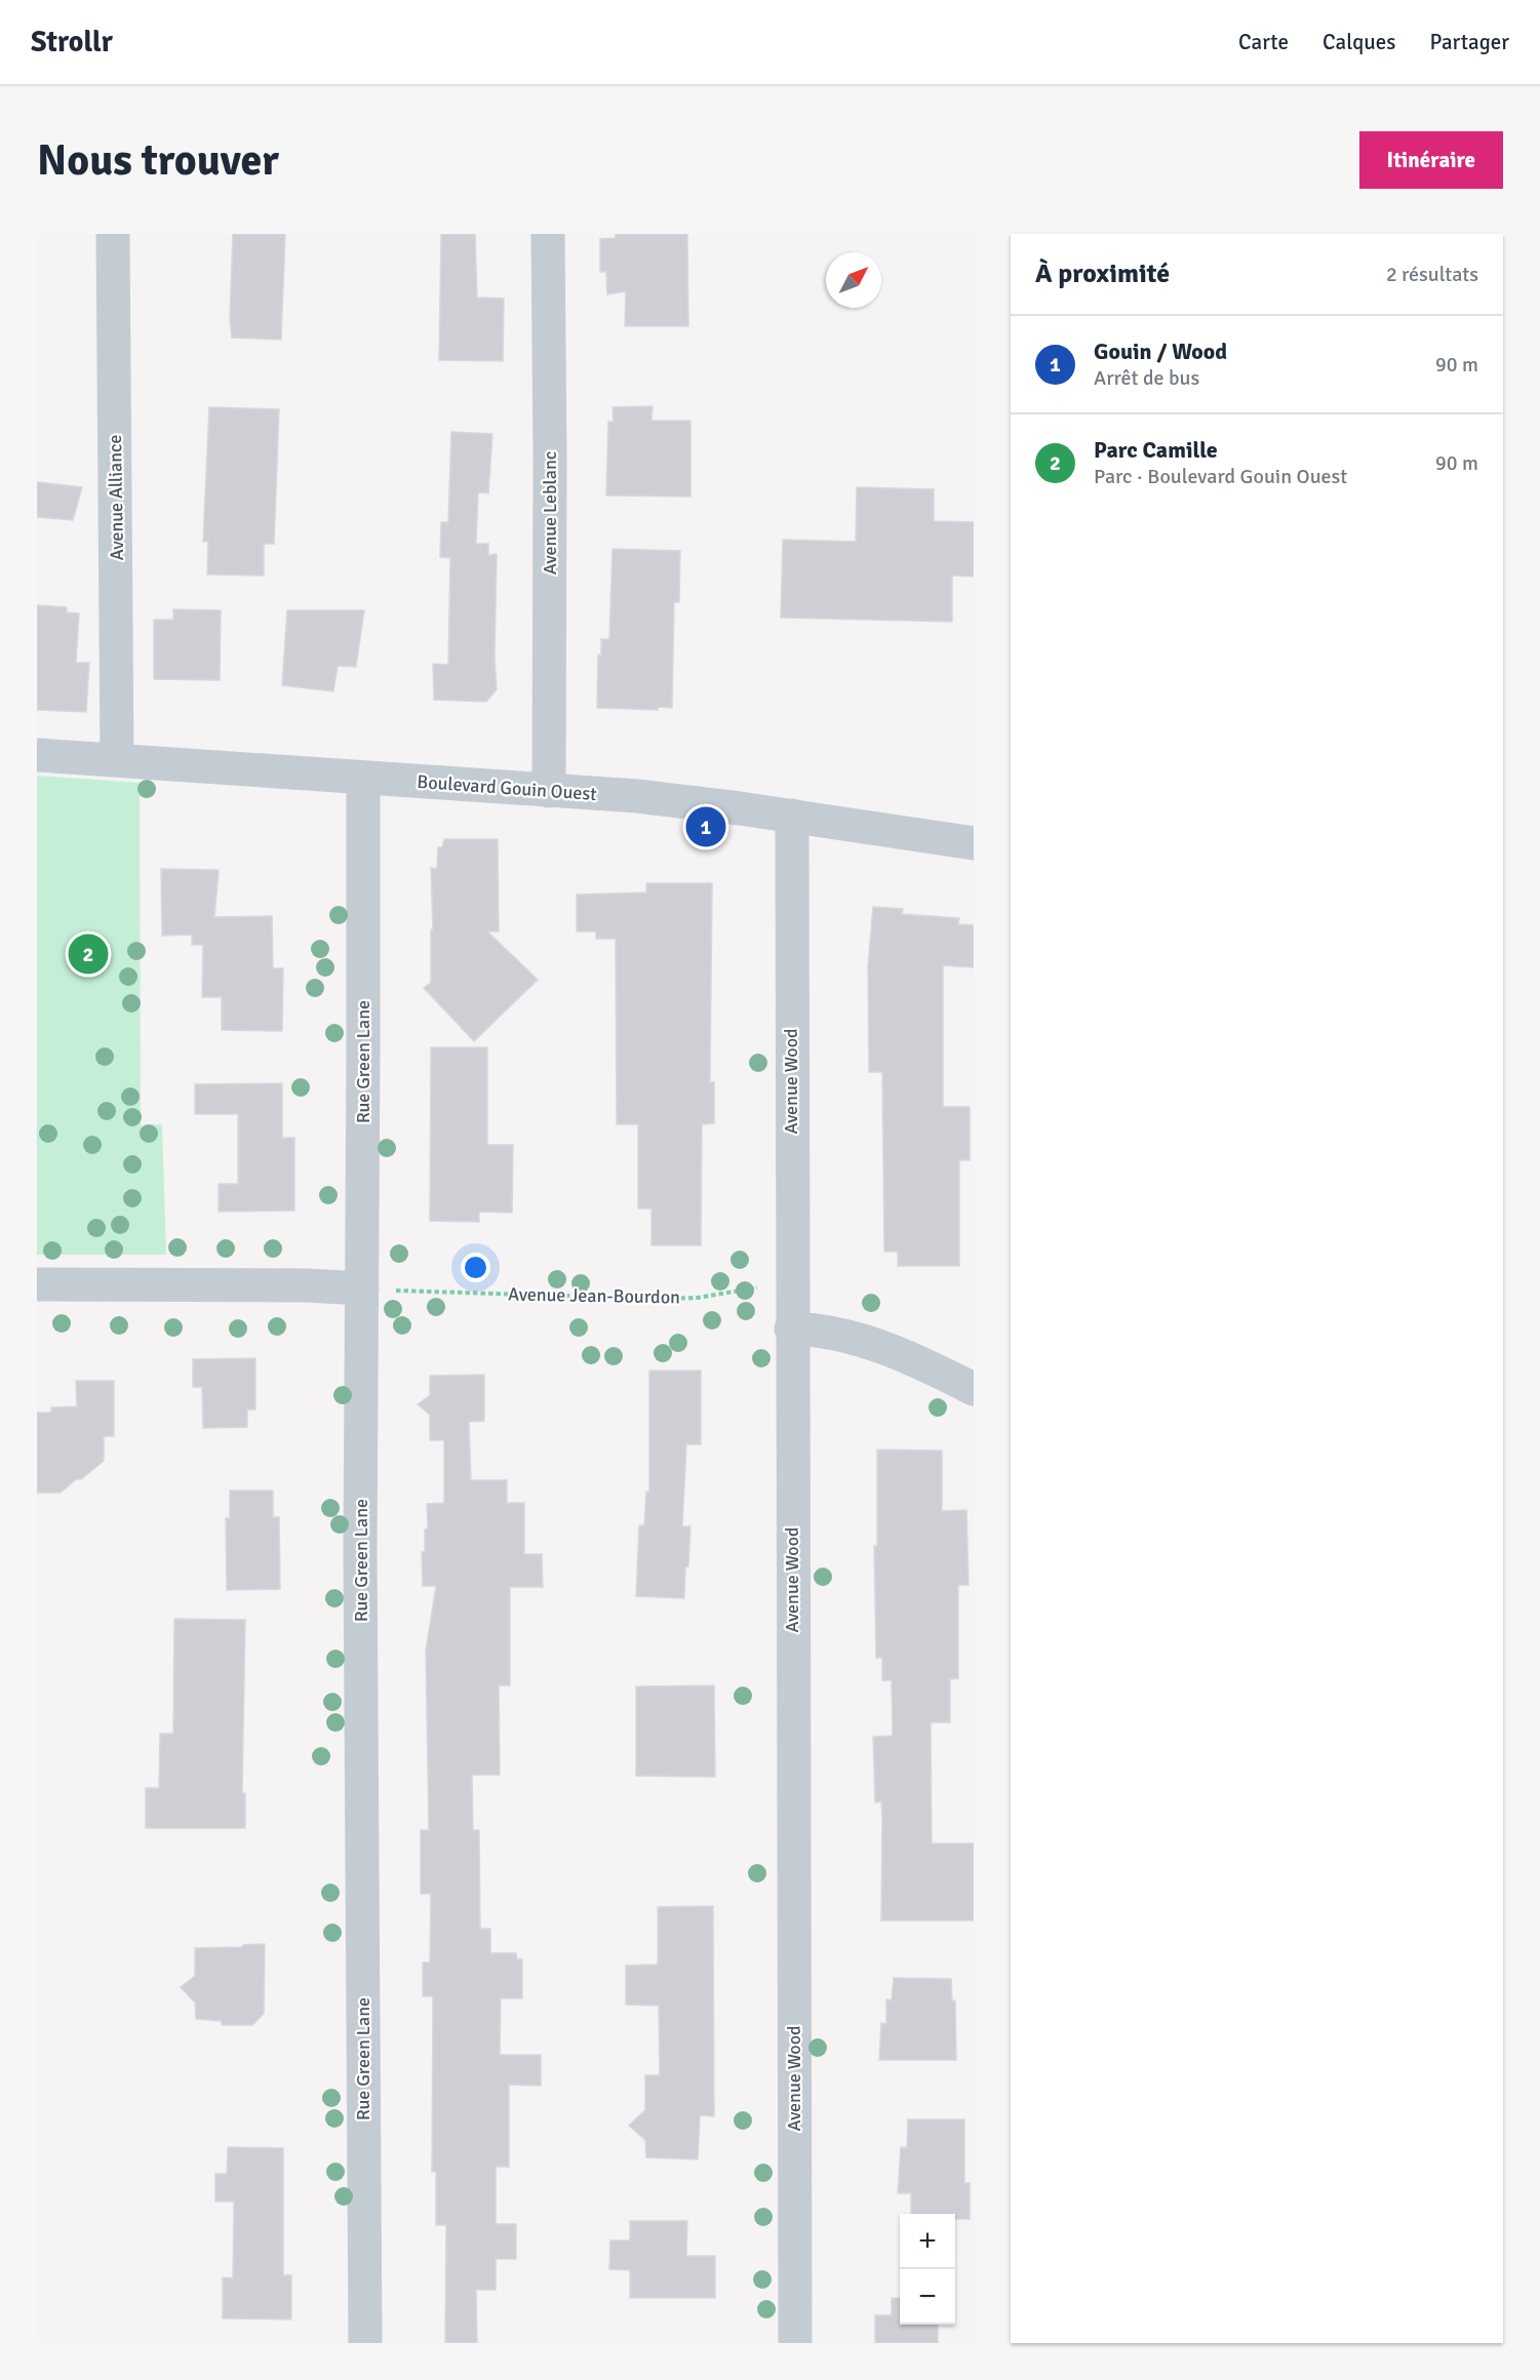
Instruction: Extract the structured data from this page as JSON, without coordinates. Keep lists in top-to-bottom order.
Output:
{
  "streets": {
    "street": [
      "Avenue Alliance",
      "Avenue Leblanc",
      "Boulevard Gouin Ouest",
      "Rue Green Lane",
      "Avenue Wood"
    ],
    "path": ["Avenue Jean-Bourdon"]
  },
  "crossings": [
    ["Avenue Alliance", "Boulevard Gouin Ouest"],
    ["Avenue Leblanc", "Boulevard Gouin Ouest"],
    ["Boulevard Gouin Ouest", "Rue Green Lane"],
    ["Boulevard Gouin Ouest", "Avenue Wood"],
    ["Rue Green Lane", "Avenue Jean-Bourdon"]
  ],
  "north": "top right",
  "page": {
    "header": "Strollr",
    "nav": ["Carte", "Calques", "Partager"],
    "buttons": "Itinéraire",
    "title": "Nous trouver",
    "heading": ["À proximité", "2 résultats"],
    "list": [
      {
        "mark": "1",
        "name": "Gouin / Wood",
        "note": "Arrêt de bus",
        "value": "90 m"
      },
      {
        "mark": "2",
        "name": "Parc Camille",
        "note": "Parc · Boulevard Gouin Ouest",
        "value": "90 m"
      }
    ],
    "pins": ["1", "2"],
    "map_buttons": ["+", "−"]
  }
}
